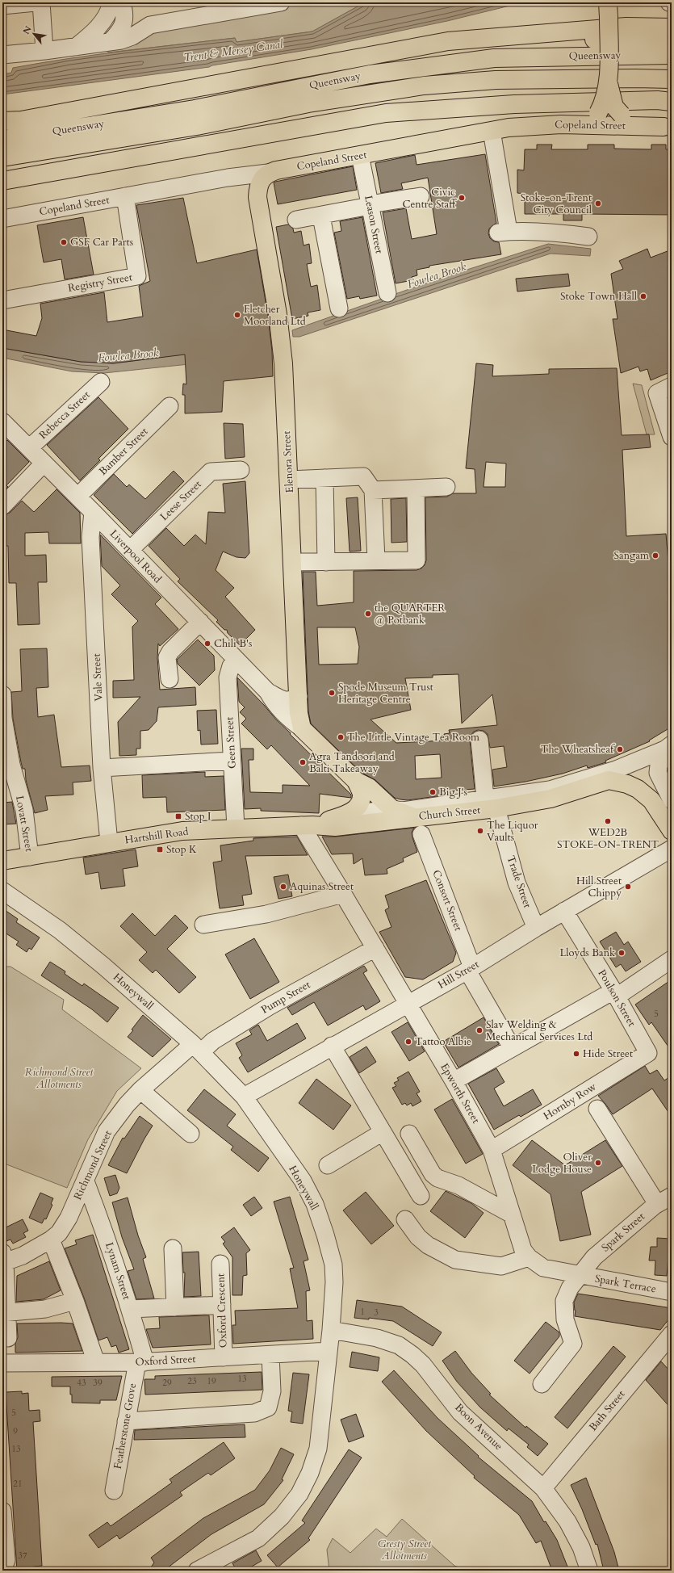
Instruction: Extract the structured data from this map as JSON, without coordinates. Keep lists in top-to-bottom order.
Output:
{
  "streets": {
    "main road": [
      "Queensway",
      "Copeland Street",
      "Elenora Street",
      "Liverpool Road",
      "Church Street",
      "Hartshill Road"
    ],
    "street": [
      "Leason Street",
      "Registry Street",
      "Rebecca Street",
      "Bamber Street",
      "Leese Street",
      "Vale Street",
      "Geen Street",
      "Lovatt Street",
      "Trade Street",
      "Consort Street",
      "Hill Street",
      "Honeywall",
      "Pump Street",
      "Poulson Street",
      "Epworth Street",
      "Hornby Row",
      "Richmond Street",
      "Spark Street",
      "Lynam Street",
      "Spark Terrace",
      "Oxford Crescent",
      "Oxford Street",
      "Bath Street",
      "Featherstone Grove",
      "Boon Avenue"
    ]
  },
  "crossings": [
    ["Copeland Street", "Leason Street"],
    ["Copeland Street", "Registry Street"],
    ["Copeland Street", "Elenora Street"],
    ["Rebecca Street", "Liverpool Road"],
    ["Bamber Street", "Liverpool Road"],
    ["Elenora Street", "Liverpool Road"],
    ["Leese Street", "Liverpool Road"],
    ["Liverpool Road", "Vale Street"],
    ["Liverpool Road", "Geen Street"],
    ["Liverpool Road", "Church Street"],
    ["Liverpool Road", "Hartshill Road"],
    ["Vale Street", "Hartshill Road"],
    ["Geen Street", "Hartshill Road"],
    ["Church Street", "Hartshill Road"],
    ["Church Street", "Trade Street"],
    ["Lovatt Street", "Hartshill Road"],
    ["Hartshill Road", "Epworth Street"],
    ["Trade Street", "Hill Street"],
    ["Consort Street", "Hill Street"],
    ["Hill Street", "Honeywall"],
    ["Hill Street", "Poulson Street"],
    ["Hill Street", "Epworth Street"],
    ["Honeywall", "Pump Street"],
    ["Honeywall", "Richmond Street"],
    ["Honeywall", "Oxford Street"],
    ["Honeywall", "Boon Avenue"],
    ["Pump Street", "Epworth Street"],
    ["Pump Street", "Richmond Street"],
    ["Poulson Street", "Hornby Row"],
    ["Epworth Street", "Hornby Row"],
    ["Epworth Street", "Spark Street"],
    ["Epworth Street", "Spark Terrace"],
    ["Richmond Street", "Lynam Street"],
    ["Spark Street", "Spark Terrace"],
    ["Lynam Street", "Oxford Street"],
    ["Lynam Street", "Featherstone Grove"],
    ["Oxford Crescent", "Oxford Street"],
    ["Oxford Street", "Featherstone Grove"],
    ["Bath Street", "Boon Avenue"]
  ],
  "water": ["Trent & Mersey Canal", "Fowlea Brook"],
  "parks": ["Richmond Street Allotments", "Gresty Street Allotments"],
  "places": {
    "other": [
      "Civic Centre Staff",
      "Stoke-on-Trent City Council",
      "GSF Car Parts",
      "Stoke Town Hall",
      "Fletcher Moorland Ltd",
      "Sangam",
      "the QUARTER @ Potbank",
      "Chili B's",
      "Spode Museum Trust Heritage Centre",
      "The Little Vintage Tea Room",
      "The Wheatsheaf",
      "Agra Tandoori and Balti Takeaway",
      "Big J's",
      "WED2B STOKE-ON-TRENT",
      "The Liquor Vaults",
      "Aquinas Street",
      "Hill Street Chippy",
      "Lloyds Bank",
      "Slav Welding & Mechanical Services Ltd",
      "Tattoo Albie",
      "Hide Street",
      "Oliver Lodge House"
    ],
    "transit": ["Stop I", "Stop K"]
  },
  "house_numbers": [
    "5",
    "1",
    "3",
    "13",
    "23",
    "19",
    "43",
    "39",
    "29",
    "5",
    "9",
    "13",
    "21",
    "37"
  ],
  "north": "top left"
}
